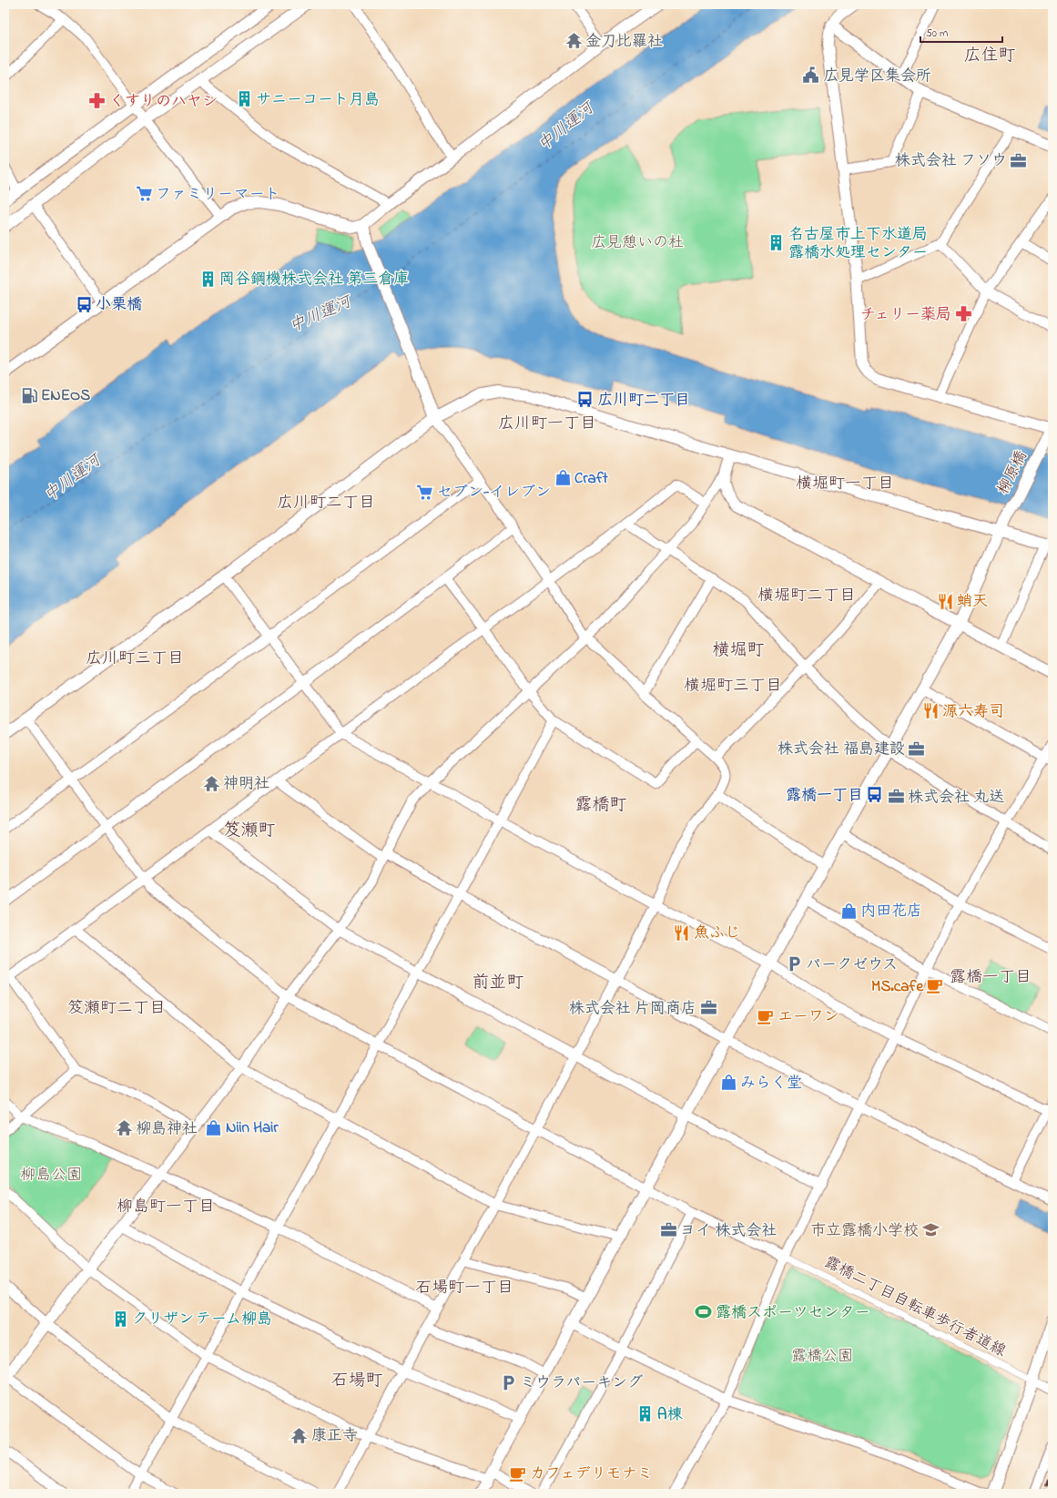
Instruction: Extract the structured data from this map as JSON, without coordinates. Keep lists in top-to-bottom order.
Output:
{
  "streets": {
    "street": ["柳原橋", "露橋二丁目自転車歩行者道線"]
  },
  "districts": [
    "広住町",
    "広川町一丁目",
    "横堀町一丁目",
    "広川町二丁目",
    "横堀町二丁目",
    "横堀町",
    "広川町三丁目",
    "横堀町三丁目",
    "露橋町",
    "笈瀬町",
    "露橋一丁目",
    "前並町",
    "笈瀬町二丁目",
    "柳島町一丁目",
    "石場町一丁目",
    "石場町"
  ],
  "water": ["中川運河"],
  "parks": ["広見憩いの杜", "柳島公園", "露橋公園"],
  "places": {
    "temple": [
      "金刀比羅社",
      "神明社",
      "柳島神社",
      "康正寺"
    ],
    "public building": ["広見学区集会所"],
    "building": [
      "サニーコート月島",
      "名古屋市上下水道局 露橋水処理センター",
      "岡谷鋼機株式会社 第三倉庫",
      "クリザンテーム柳島",
      "A棟"
    ],
    "pharmacy": ["くすりのハヤシ", "チェリー薬局"],
    "office": [
      "株式会社 フソウ",
      "株式会社 福島建設",
      "株式会社 丸送",
      "株式会社 片岡商店",
      "ヨイ 株式会社"
    ],
    "supermarket": ["ファミリーマート", "セブン-イレブン"],
    "bus stop": ["小栗橋", "広川町二丁目", "露橋一丁目"],
    "fuel station": ["ENEOS"],
    "shop": [
      "Craft",
      "内田花店",
      "みらく堂",
      "Niin Hair"
    ],
    "restaurant": ["蛸天", "源六寿司", "魚ふじ"],
    "parking": ["パークゼウス", "ミウラパーキング"],
    "cafe": ["MS.cafe", "エーワン", "カフェデリモナミ"],
    "school or university": ["市立露橋小学校"],
    "sports": ["露橋スポーツセンター"]
  },
  "scale_bar": "50 m"
}
